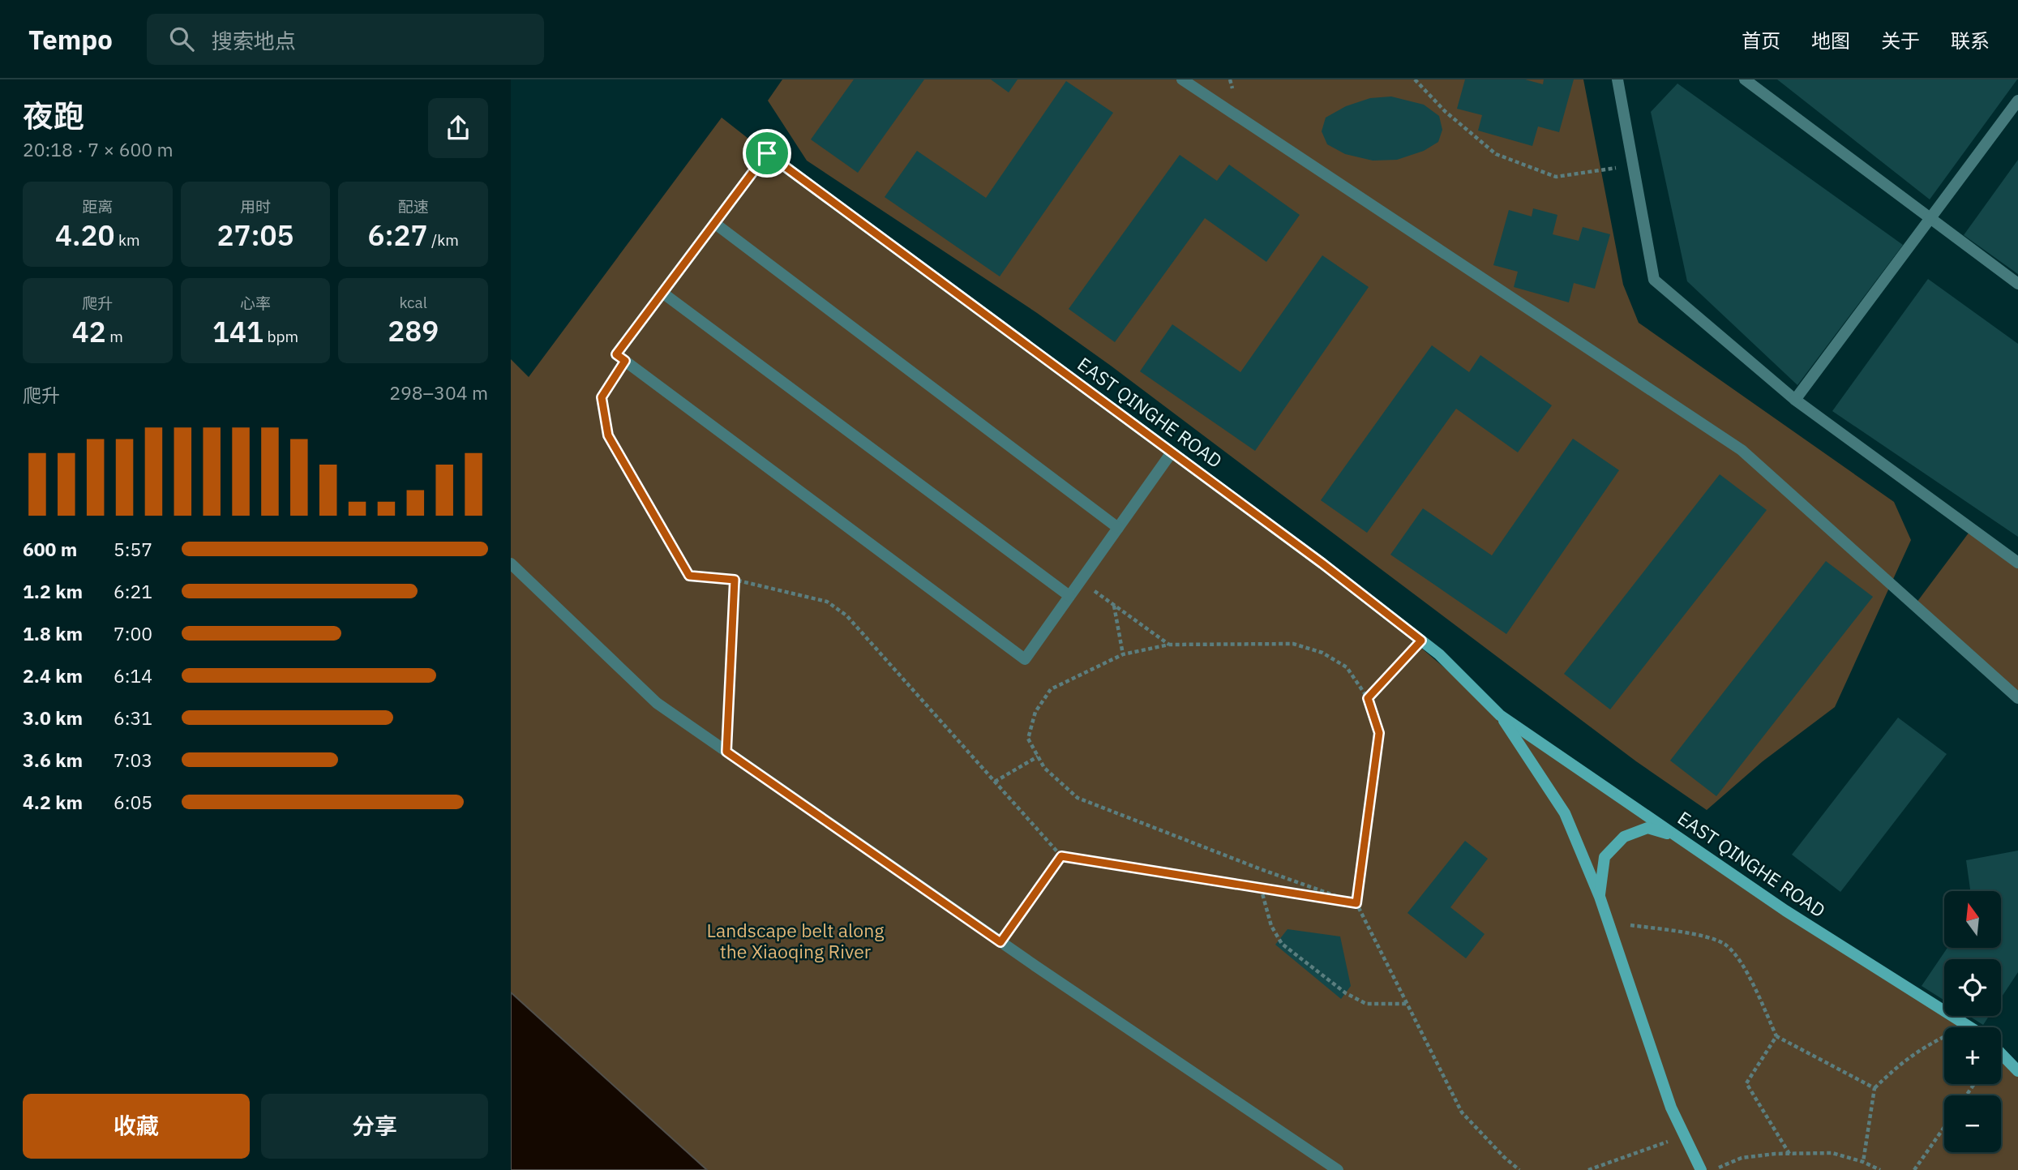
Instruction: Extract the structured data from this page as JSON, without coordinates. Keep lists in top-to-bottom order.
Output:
{
  "streets": {
    "street": ["EAST QINGHE ROAD"]
  },
  "parks": ["Landscape belt along the Xiaoqing River"],
  "north": "top",
  "page": {
    "header": "Tempo",
    "search": "搜索地点",
    "nav": [
      "首页",
      "地图",
      "关于",
      "联系"
    ],
    "heading": ["夜跑", "20:18 · 7 × 600 m"],
    "stats": [
      ["距离", "4.20 km"],
      ["用时", "27:05"],
      ["配速", "6:27 /km"],
      ["爬升", "42 m"],
      ["心率", "141 bpm"],
      ["kcal", "289"]
    ],
    "chart": ["爬升", "298–304 m"],
    "list": [
      {
        "name": "600 m",
        "note": "5:57"
      },
      {
        "name": "1.2 km",
        "note": "6:21"
      },
      {
        "name": "1.8 km",
        "note": "7:00"
      },
      {
        "name": "2.4 km",
        "note": "6:14"
      },
      {
        "name": "3.0 km",
        "note": "6:31"
      },
      {
        "name": "3.6 km",
        "note": "7:03"
      },
      {
        "name": "4.2 km",
        "note": "6:05"
      }
    ],
    "map_buttons": ["+", "−"],
    "buttons": ["收藏", "分享"]
  }
}
